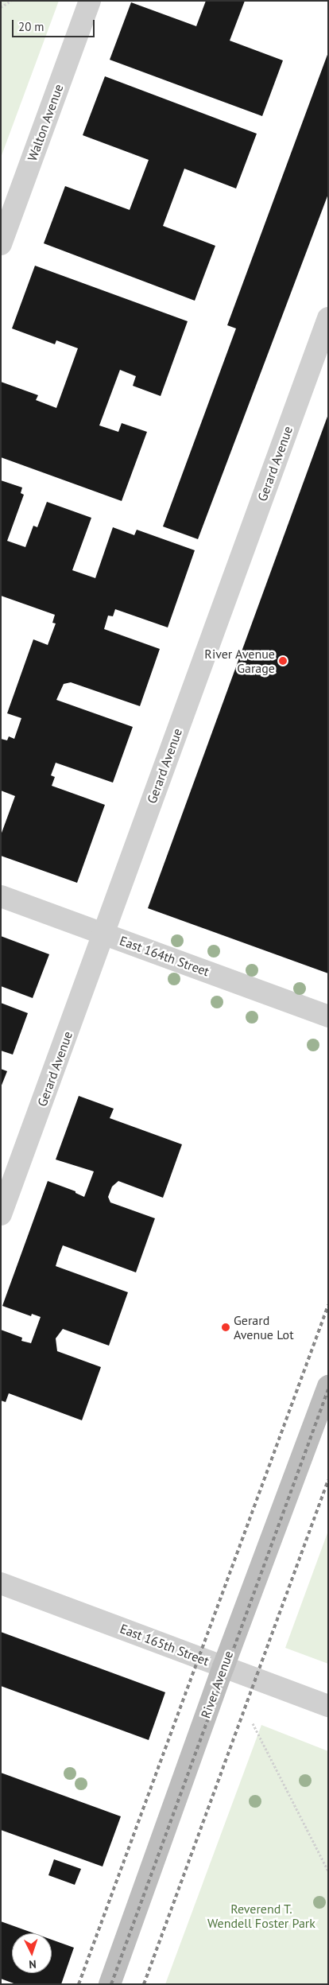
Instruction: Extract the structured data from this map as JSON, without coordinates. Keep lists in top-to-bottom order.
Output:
{
  "streets": {
    "main road": ["River Avenue"],
    "street": [
      "Walton Avenue",
      "Gerard Avenue",
      "East 164th Street",
      "East 165th Street"
    ]
  },
  "crossings": [
    ["Gerard Avenue", "East 164th Street"],
    ["East 165th Street", "River Avenue"]
  ],
  "parks": ["Reverend T. Wendell Foster Park"],
  "places": ["River Avenue Garage", "Gerard Avenue Lot"],
  "scale_bar": "20 m",
  "north": "bottom"
}
